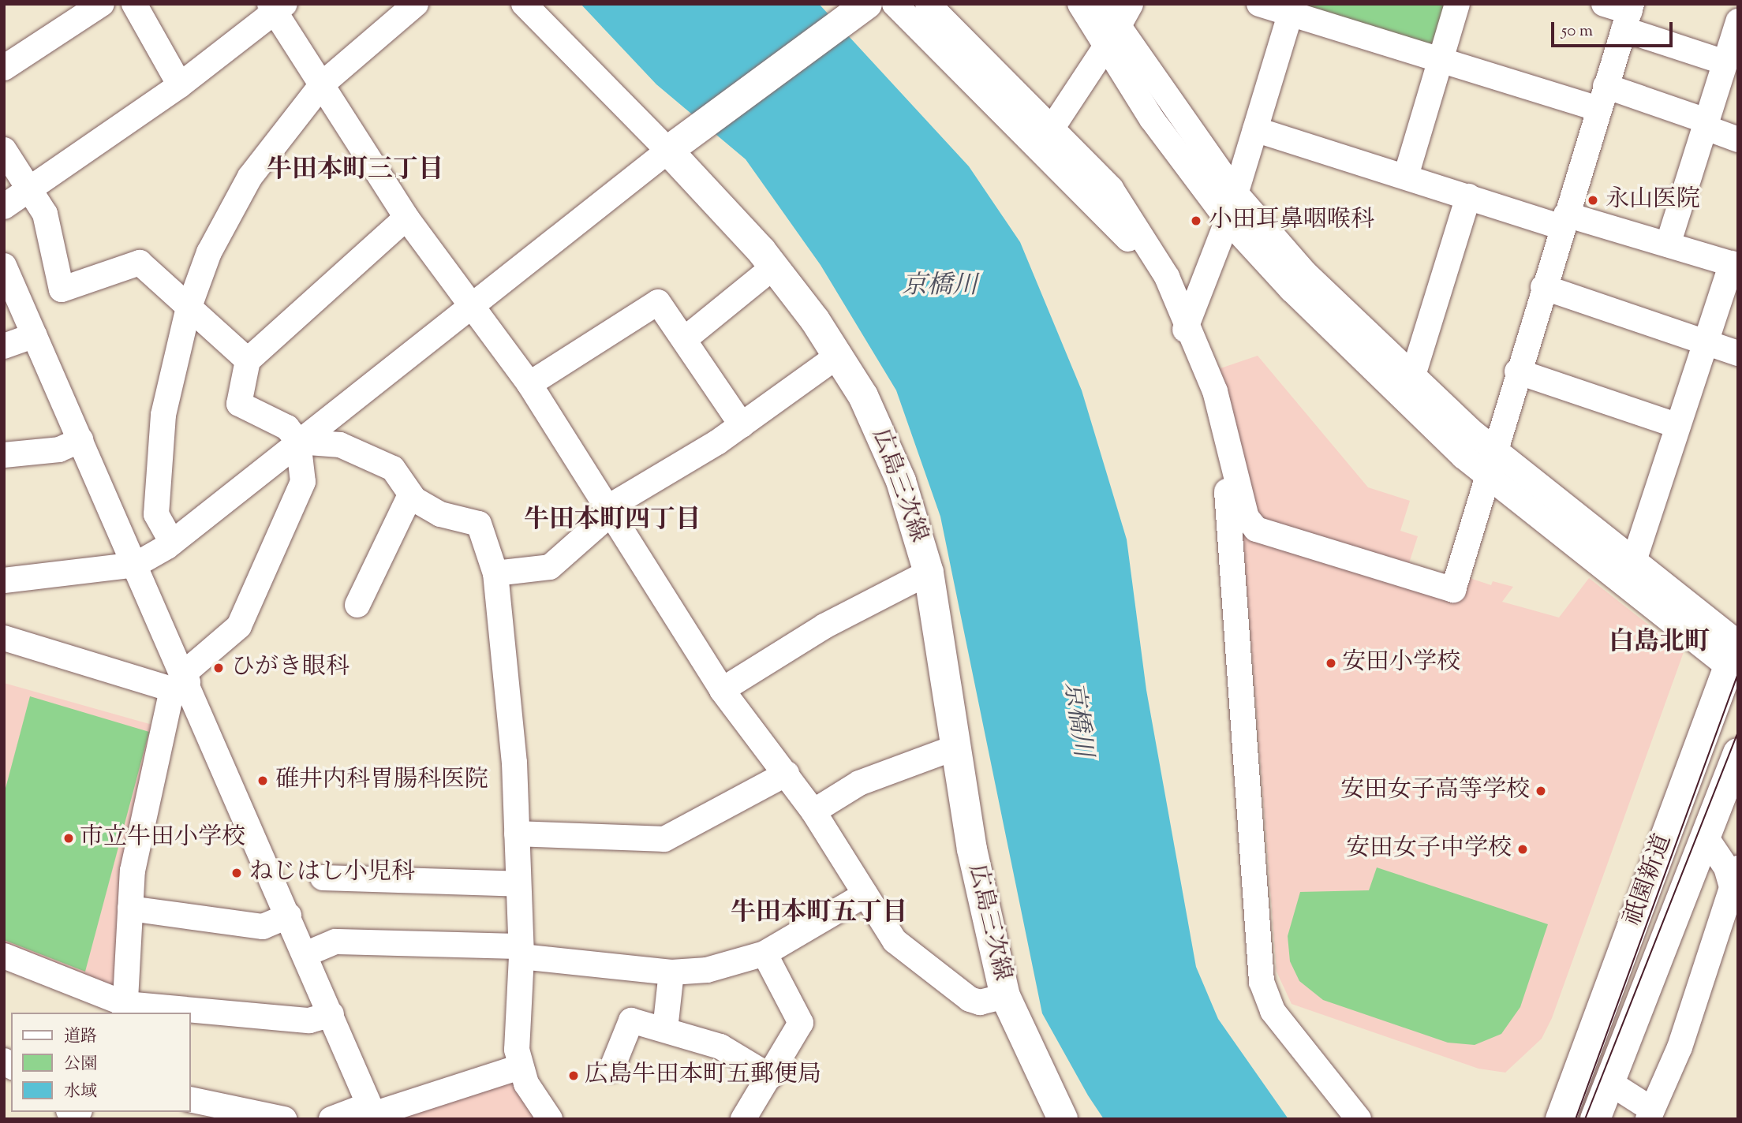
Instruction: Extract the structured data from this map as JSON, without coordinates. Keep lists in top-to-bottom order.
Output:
{
  "streets": {
    "main road": ["広島三次線", "祇園新道"]
  },
  "districts": [
    "牛田本町三丁目",
    "牛田本町四丁目",
    "白島北町",
    "牛田本町五丁目"
  ],
  "water": ["京橋川"],
  "places": [
    "永山医院",
    "小田耳鼻咽喉科",
    "安田小学校",
    "ひがき眼科",
    "碓井内科胃腸科医院",
    "安田女子高等学校",
    "市立牛田小学校",
    "安田女子中学校",
    "ねじはし小児科",
    "広島牛田本町五郵便局"
  ],
  "legend": ["道路", "公園", "水域"],
  "scale_bar": "50 m"
}
